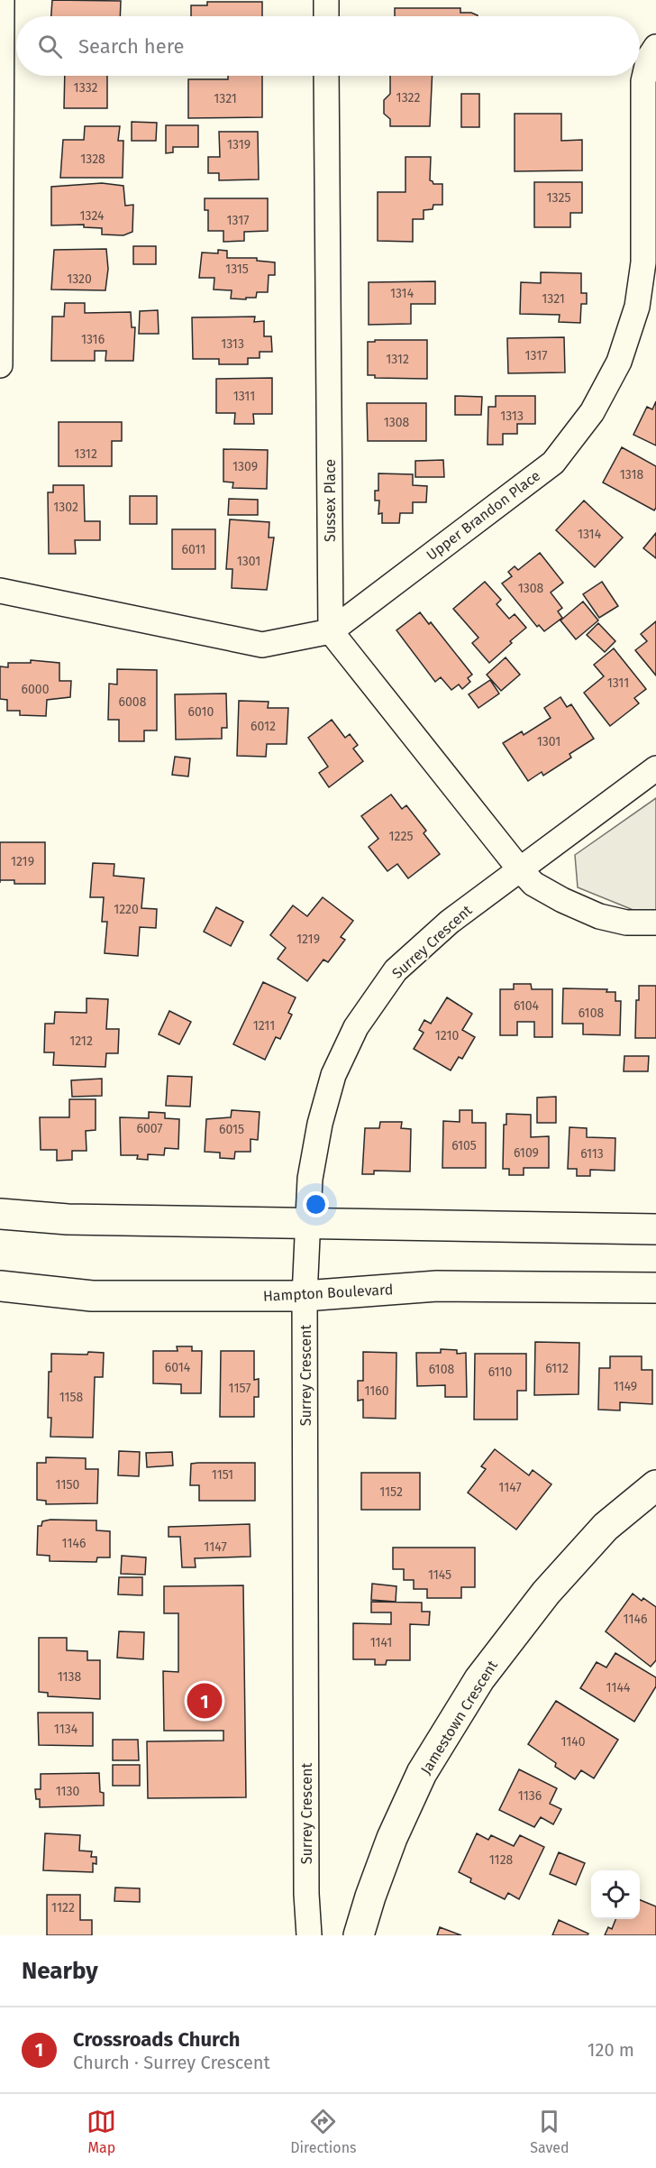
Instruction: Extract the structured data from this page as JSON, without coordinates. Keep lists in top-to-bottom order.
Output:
{
  "streets": {
    "main road": ["Hampton Boulevard", "Jamestown Crescent"],
    "street": ["Sussex Place", "Upper Brandon Place", "Surrey Crescent"]
  },
  "crossings": [
    ["Sussex Place", "Upper Brandon Place"],
    ["Surrey Crescent", "Hampton Boulevard"]
  ],
  "house_numbers": [
    "1332",
    "1322",
    "1321",
    "1319",
    "1328",
    "1325",
    "1324",
    "1317",
    "1315",
    "1320",
    "1314",
    "1321",
    "1316",
    "1313",
    "1317",
    "1312",
    "1311",
    "1313",
    "1308",
    "1312",
    "1309",
    "1318",
    "1302",
    "1314",
    "6011",
    "1301",
    "1308",
    "1311",
    "6000",
    "6008",
    "6010",
    "6012",
    "1301",
    "1225",
    "1219",
    "1220",
    "1219",
    "6104",
    "6108",
    "1211",
    "1210",
    "1212",
    "6007",
    "6015",
    "6105",
    "6109",
    "6113",
    "6014",
    "6112",
    "6108",
    "6110",
    "1149",
    "1157",
    "1160",
    "1158",
    "1151",
    "1150",
    "1147",
    "1152",
    "1146",
    "1147",
    "1145",
    "1146",
    "1141",
    "1138",
    "1144",
    "1134",
    "1140",
    "1130",
    "1136",
    "1128",
    "1122"
  ],
  "page": {
    "search": "Search here",
    "pins": "1",
    "heading": "Nearby",
    "list": [
      {
        "mark": "1",
        "name": "Crossroads Church",
        "note": "Church · Surrey Crescent",
        "value": "120 m"
      }
    ],
    "nav": ["Map", "Directions", "Saved"]
  }
}
